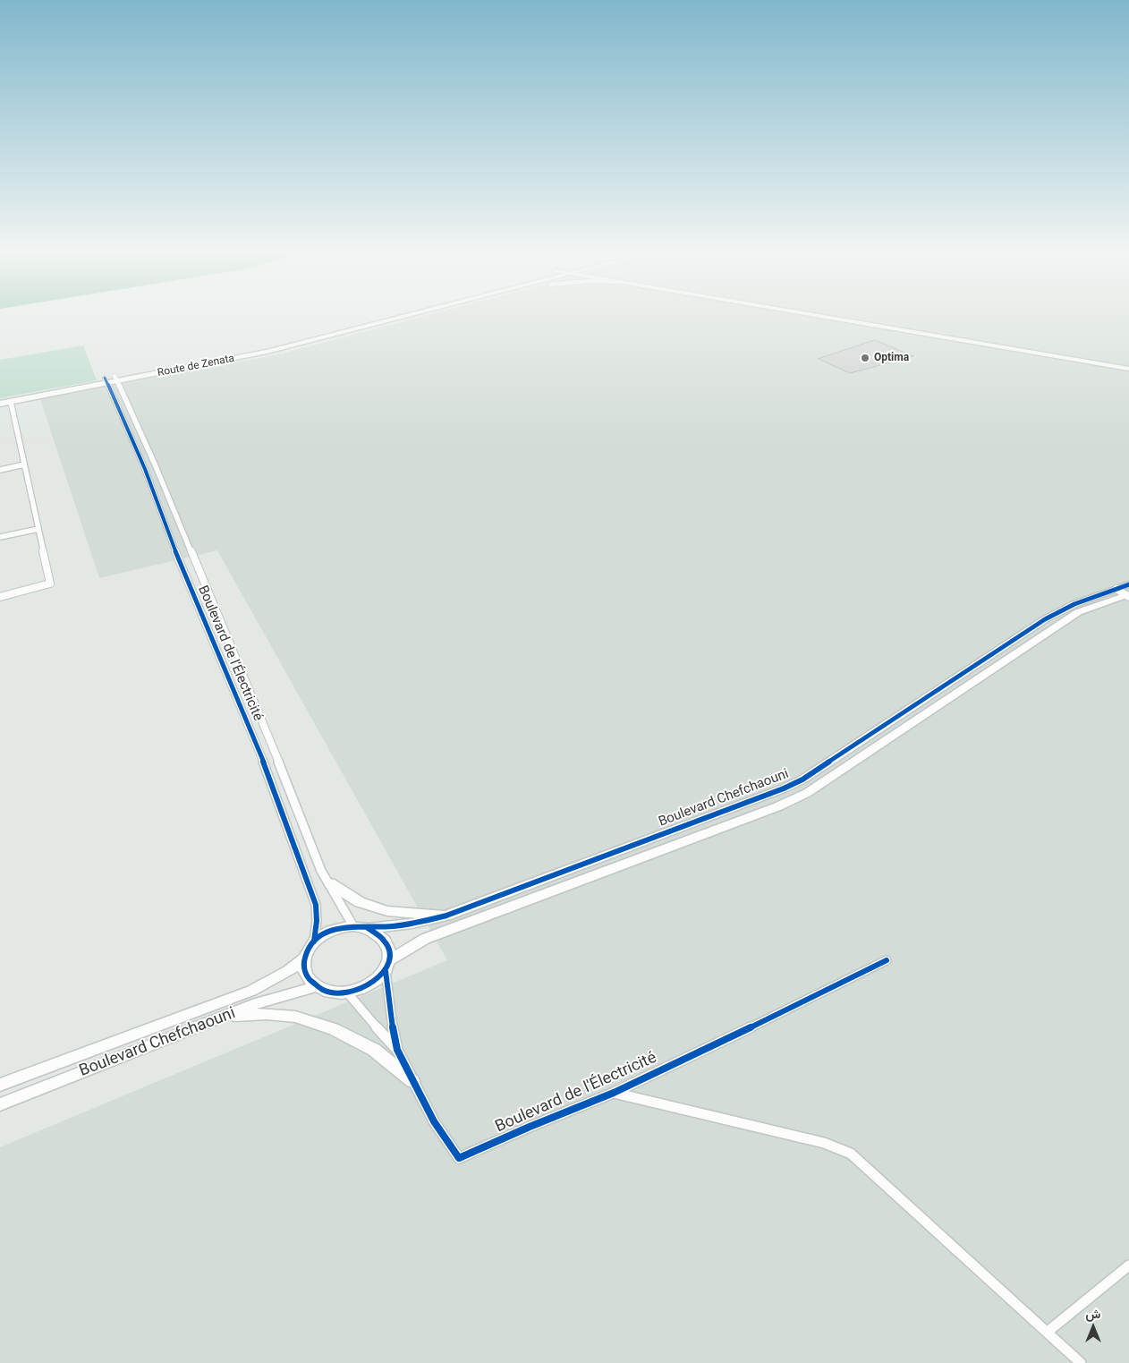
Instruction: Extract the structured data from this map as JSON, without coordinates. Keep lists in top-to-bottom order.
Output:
{
  "streets": {
    "main road": ["Route de Zenata"],
    "street": ["Boulevard de l'Électricité", "Boulevard Chefchaouni"]
  },
  "crossings": [
    ["Route de Zenata", "Boulevard de l'Électricité"],
    ["Boulevard de l'Électricité", "Boulevard Chefchaouni"]
  ],
  "places": ["Optima"],
  "north": "top"
}
